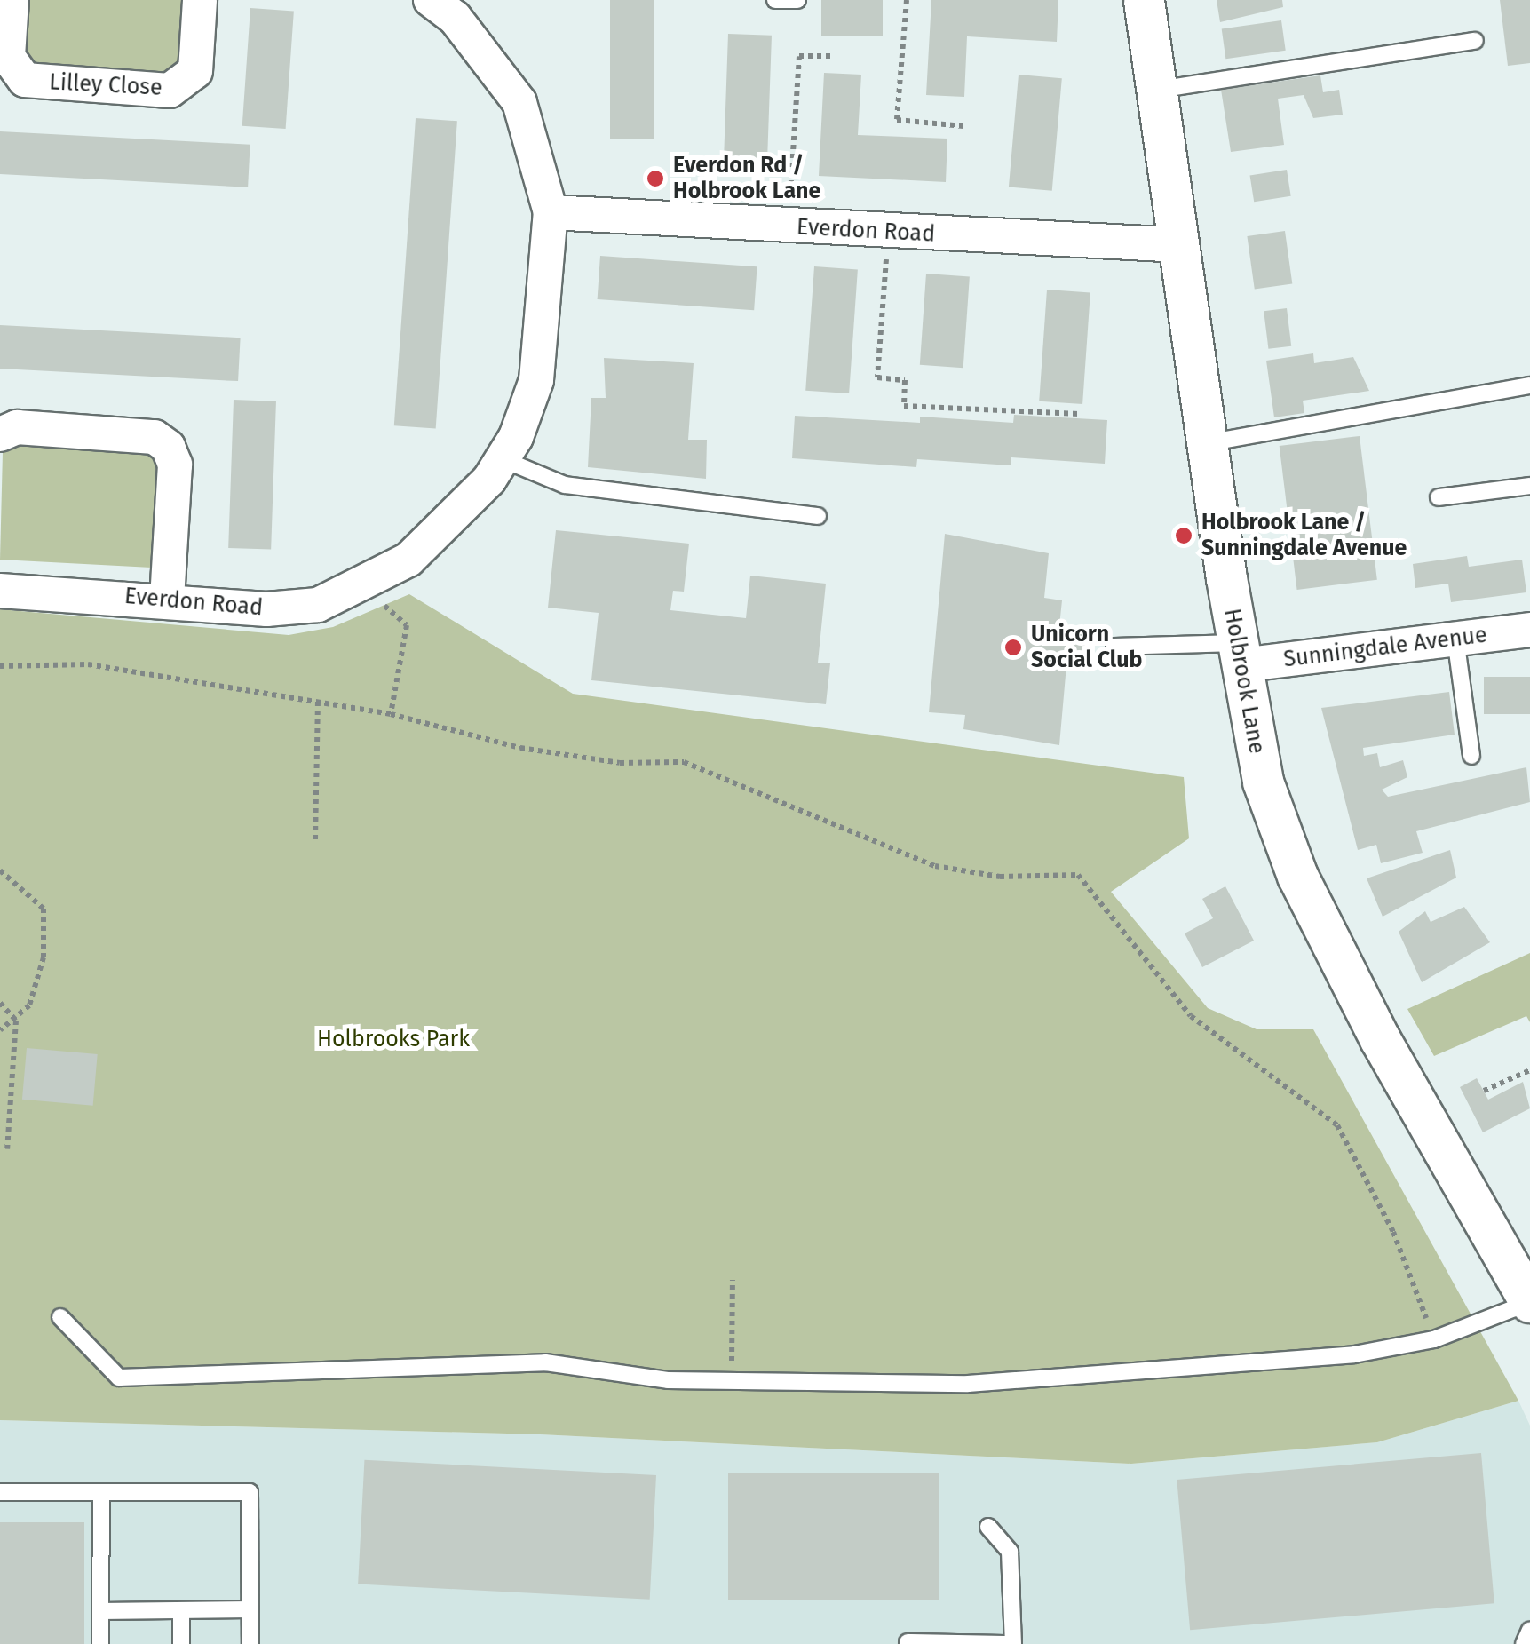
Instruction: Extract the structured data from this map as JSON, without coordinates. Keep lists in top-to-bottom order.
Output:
{
  "streets": {
    "street": [
      "Lilley Close",
      "Everdon Road",
      "Sunningdale Avenue",
      "Holbrook Lane"
    ]
  },
  "crossings": [
    ["Everdon Road", "Holbrook Lane"],
    ["Sunningdale Avenue", "Holbrook Lane"]
  ],
  "parks": ["Holbrooks Park"],
  "places": ["Everdon Rd / Holbrook Lane", "Holbrook Lane / Sunningdale Avenue", "Unicorn Social Club"]
}
